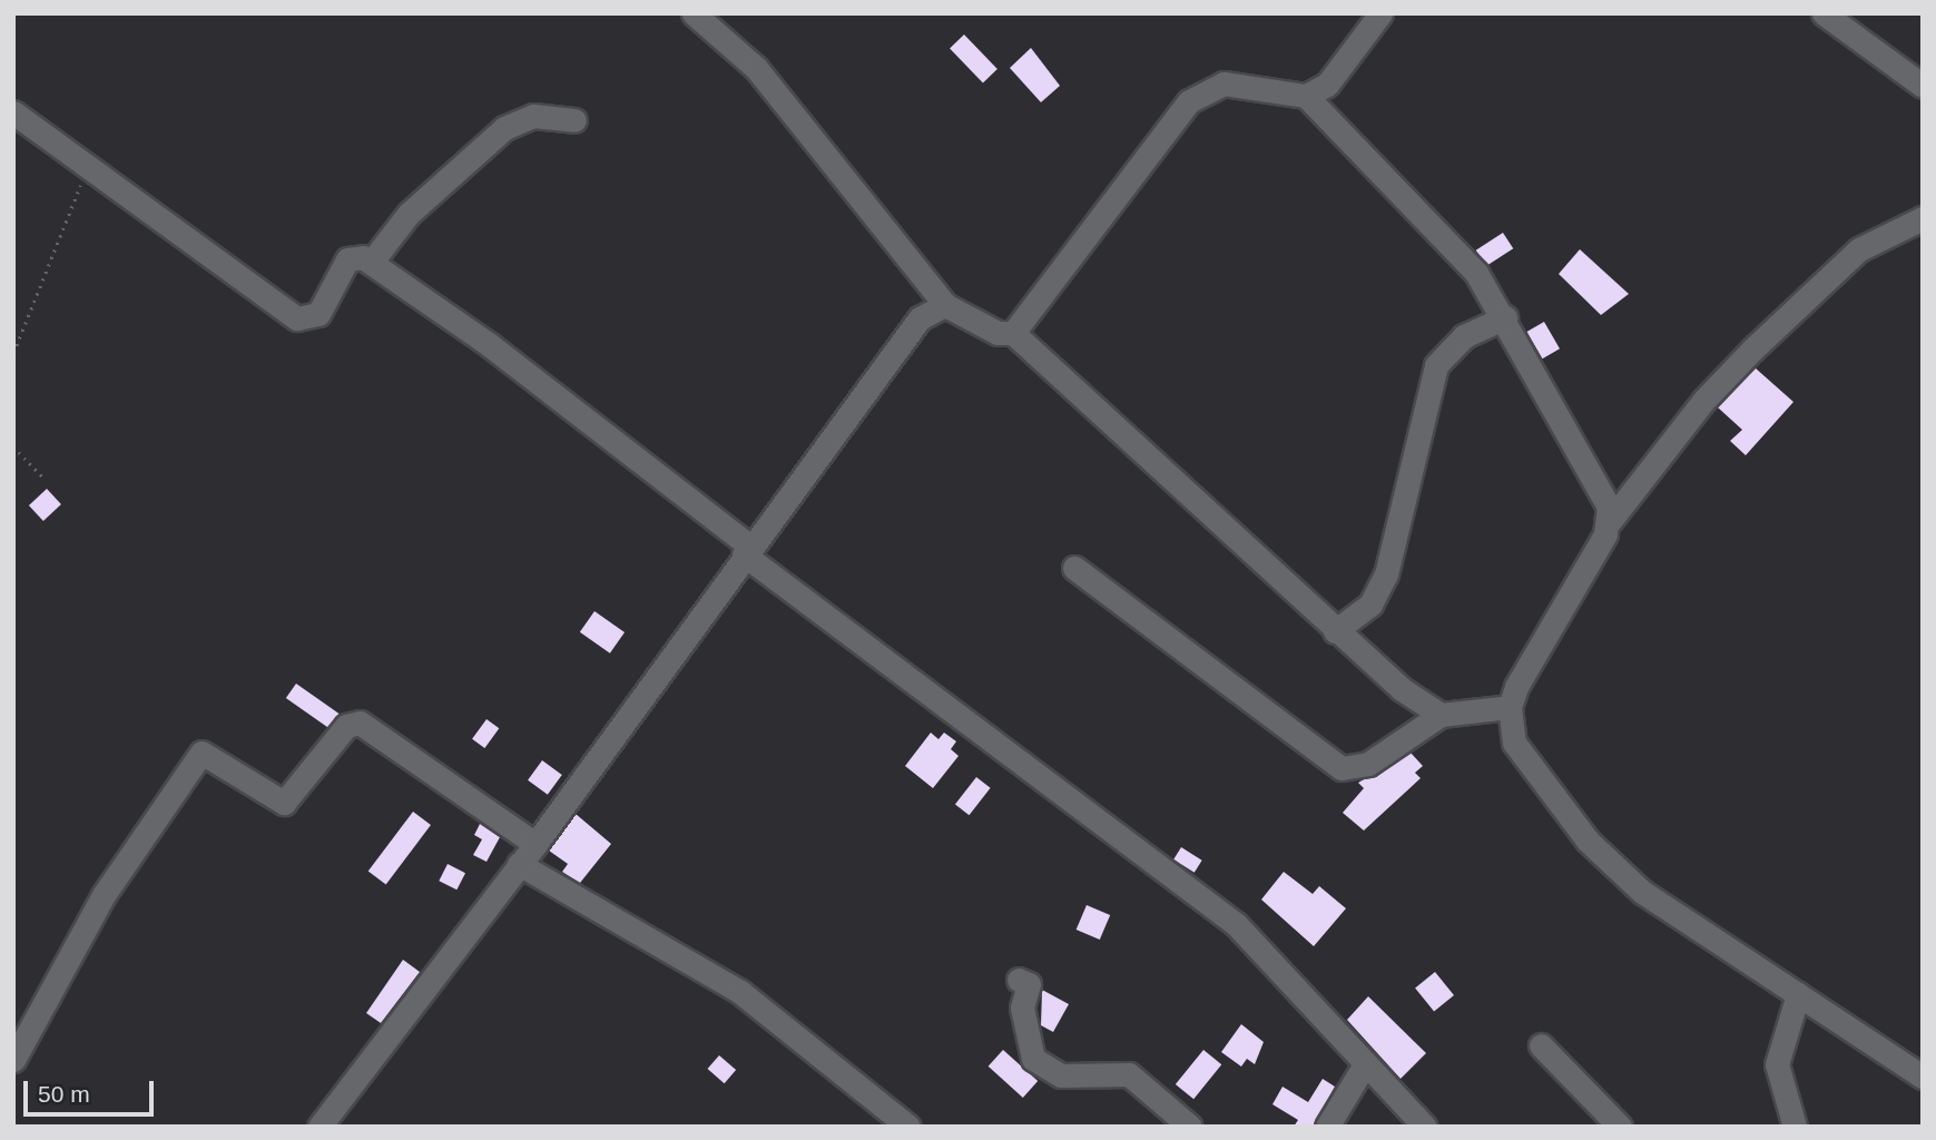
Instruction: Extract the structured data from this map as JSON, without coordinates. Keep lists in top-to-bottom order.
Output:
{
  "scale_bar": "50 m"
}
